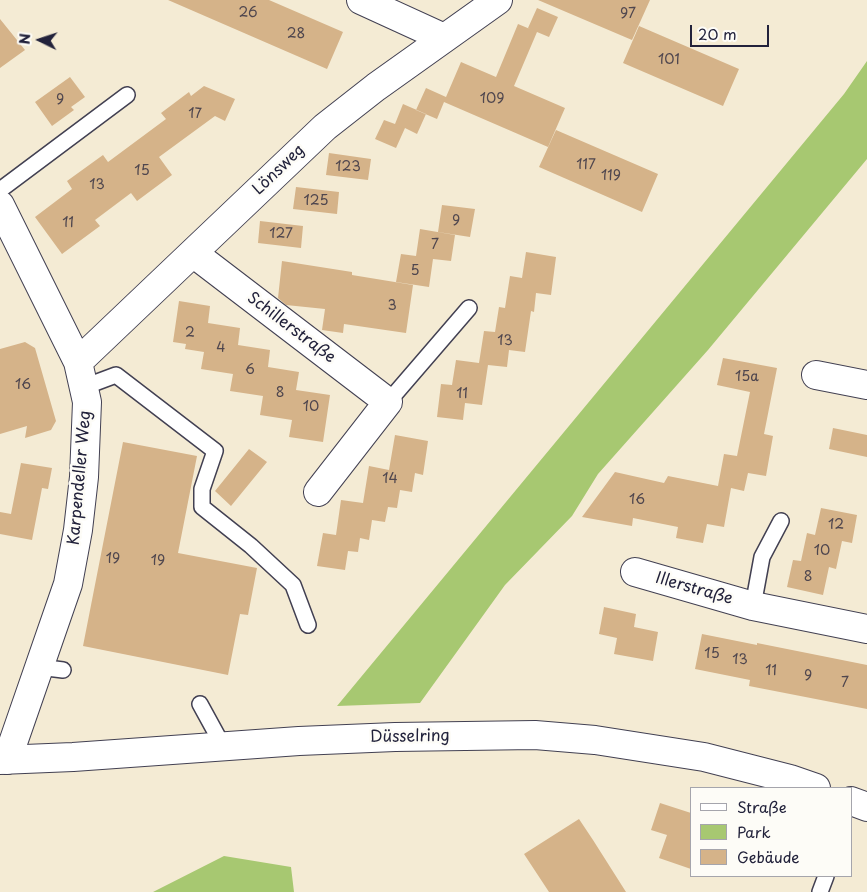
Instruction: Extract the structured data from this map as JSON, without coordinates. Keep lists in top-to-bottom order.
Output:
{
  "streets": {
    "street": [
      "Lönsweg",
      "Schillerstraße",
      "Karpendeller Weg",
      "Illerstraße",
      "Düsselring"
    ]
  },
  "crossings": [
    ["Lönsweg", "Schillerstraße"],
    ["Lönsweg", "Karpendeller Weg"],
    ["Karpendeller Weg", "Düsselring"]
  ],
  "house_numbers": [
    "26",
    "97",
    "28",
    "101",
    "109",
    "9",
    "17",
    "117",
    "123",
    "15",
    "119",
    "13",
    "125",
    "9",
    "11",
    "127",
    "7",
    "5",
    "3",
    "2",
    "13",
    "4",
    "6",
    "15a",
    "16",
    "8",
    "11",
    "10",
    "14",
    "16",
    "12",
    "10",
    "19",
    "19",
    "8",
    "15",
    "13",
    "11",
    "9",
    "7"
  ],
  "legend": ["Straße", "Park", "Gebäude"],
  "scale_bar": "20 m",
  "north": "left"
}
